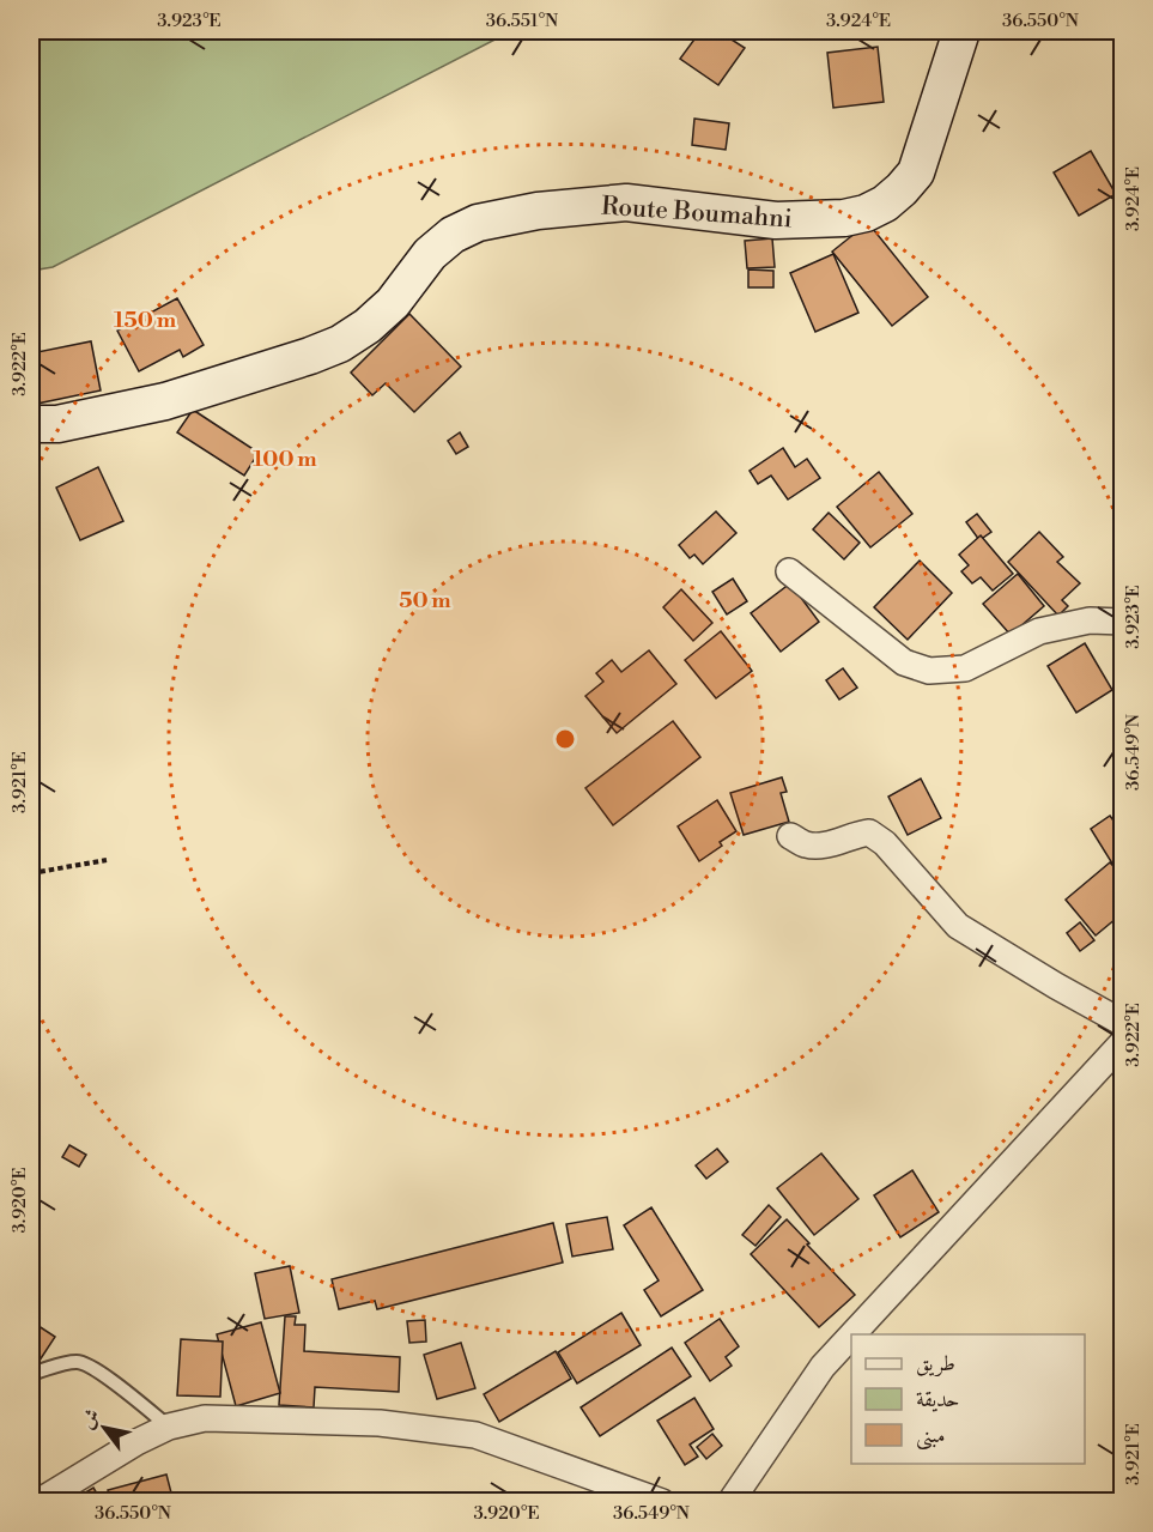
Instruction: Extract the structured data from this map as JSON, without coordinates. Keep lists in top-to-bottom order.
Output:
{
  "streets": {
    "main road": ["Route Boumahni"]
  },
  "legend": ["طريق", "حديقة", "مبنى"],
  "north": "top left",
  "coordinates": [
    "3.923°E",
    "36.551°N",
    "3.924°E",
    "36.550°N",
    "3.922°E",
    "36.549°N",
    "3.921°E",
    "3.920°E"
  ],
  "rings": ["150 m", "100 m", "50 m"]
}
